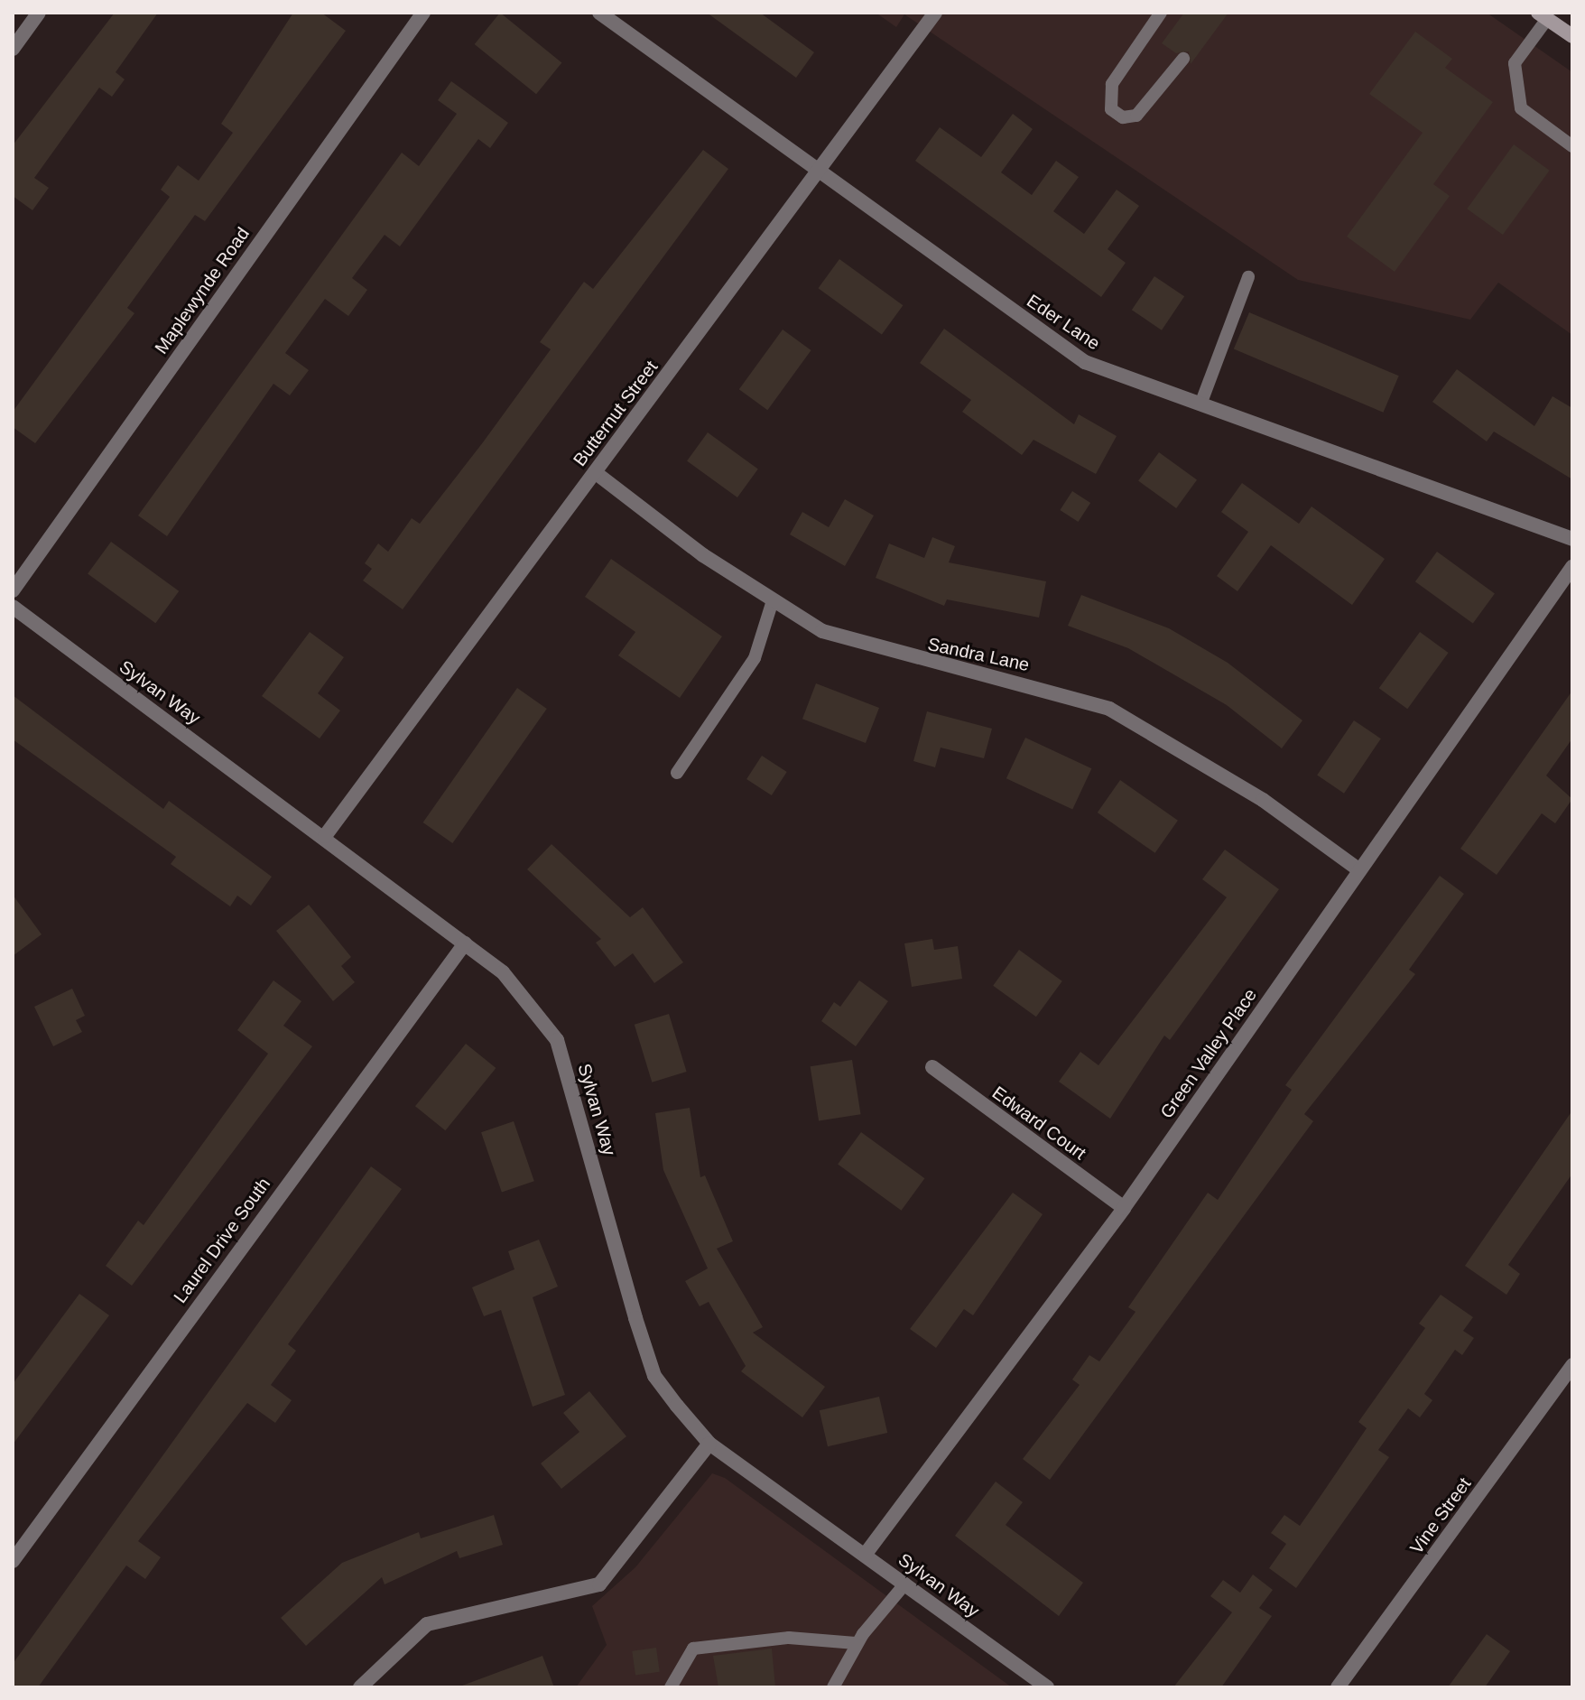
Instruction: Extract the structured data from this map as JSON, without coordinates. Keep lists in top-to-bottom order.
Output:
{
  "streets": {
    "street": [
      "Maplewynde Road",
      "Eder Lane",
      "Butternut Street",
      "Sandra Lane",
      "Sylvan Way",
      "Green Valley Place",
      "Edward Court",
      "Laurel Drive South",
      "Vine Street"
    ]
  },
  "crossings": [
    ["Eder Lane", "Butternut Street"],
    ["Butternut Street", "Sandra Lane"],
    ["Butternut Street", "Sylvan Way"],
    ["Sandra Lane", "Green Valley Place"],
    ["Sylvan Way", "Green Valley Place"],
    ["Sylvan Way", "Laurel Drive South"],
    ["Green Valley Place", "Edward Court"]
  ]
}
